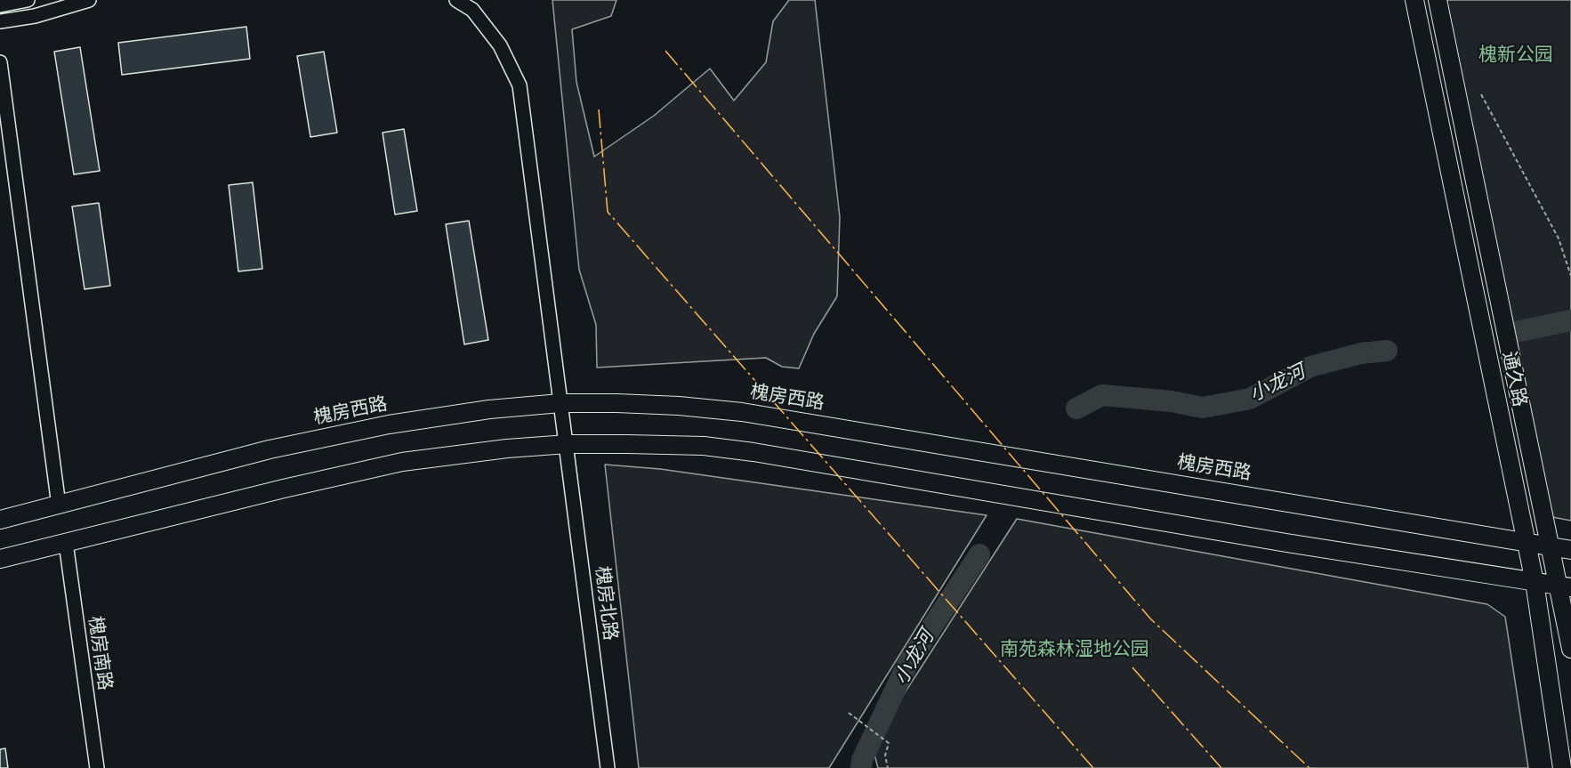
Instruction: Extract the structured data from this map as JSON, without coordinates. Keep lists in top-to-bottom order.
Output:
{
  "streets": {
    "main road": ["通久路", "槐房西路"],
    "street": ["槐房北路", "槐房南路"]
  },
  "crossings": [
    ["通久路", "槐房西路"],
    ["槐房西路", "槐房北路"]
  ],
  "water": ["小龙河"],
  "parks": ["槐新公园", "南苑森林湿地公园"]
}
